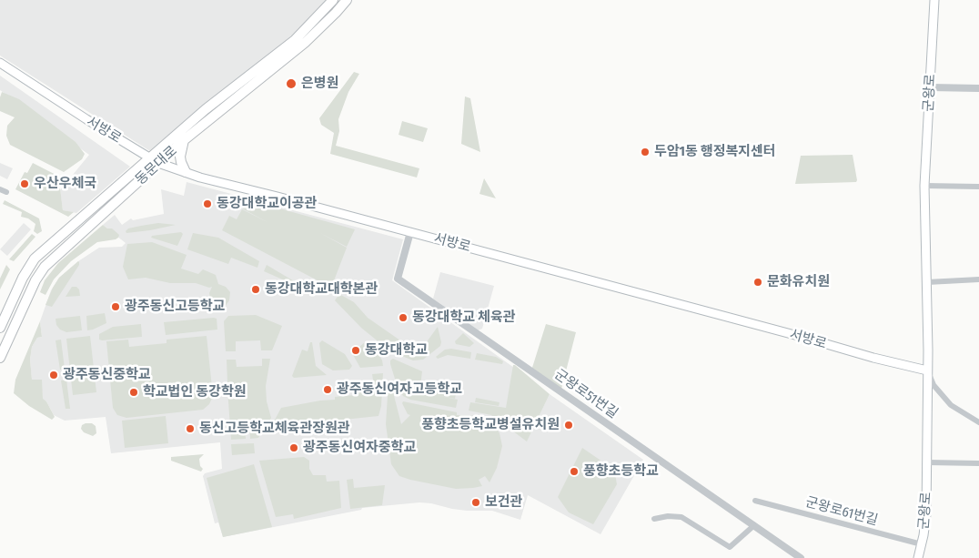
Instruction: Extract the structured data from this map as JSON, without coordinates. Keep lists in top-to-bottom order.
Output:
{
  "streets": {
    "main road": ["군왕로", "서방로", "동문대로"],
    "street": ["군왕로51번길", "군왕로61번길"]
  },
  "crossings": [
    ["군왕로", "서방로"],
    ["군왕로", "군왕로61번길"],
    ["서방로", "동문대로"],
    ["서방로", "군왕로51번길"]
  ],
  "places": [
    "은병원",
    "두암1동 행정복지센터",
    "우산우체국",
    "동강대학교이공관",
    "문화유치원",
    "동강대학교대학본관",
    "광주동신고등학교",
    "동강대학교 체육관",
    "동강대학교",
    "광주동신중학교",
    "광주동신여자고등학교",
    "학교법인 동강학원",
    "풍향초등학교병설유치원",
    "동신고등학교체육관장원관",
    "광주동신여자중학교",
    "풍향초등학교",
    "보건관"
  ]
}
